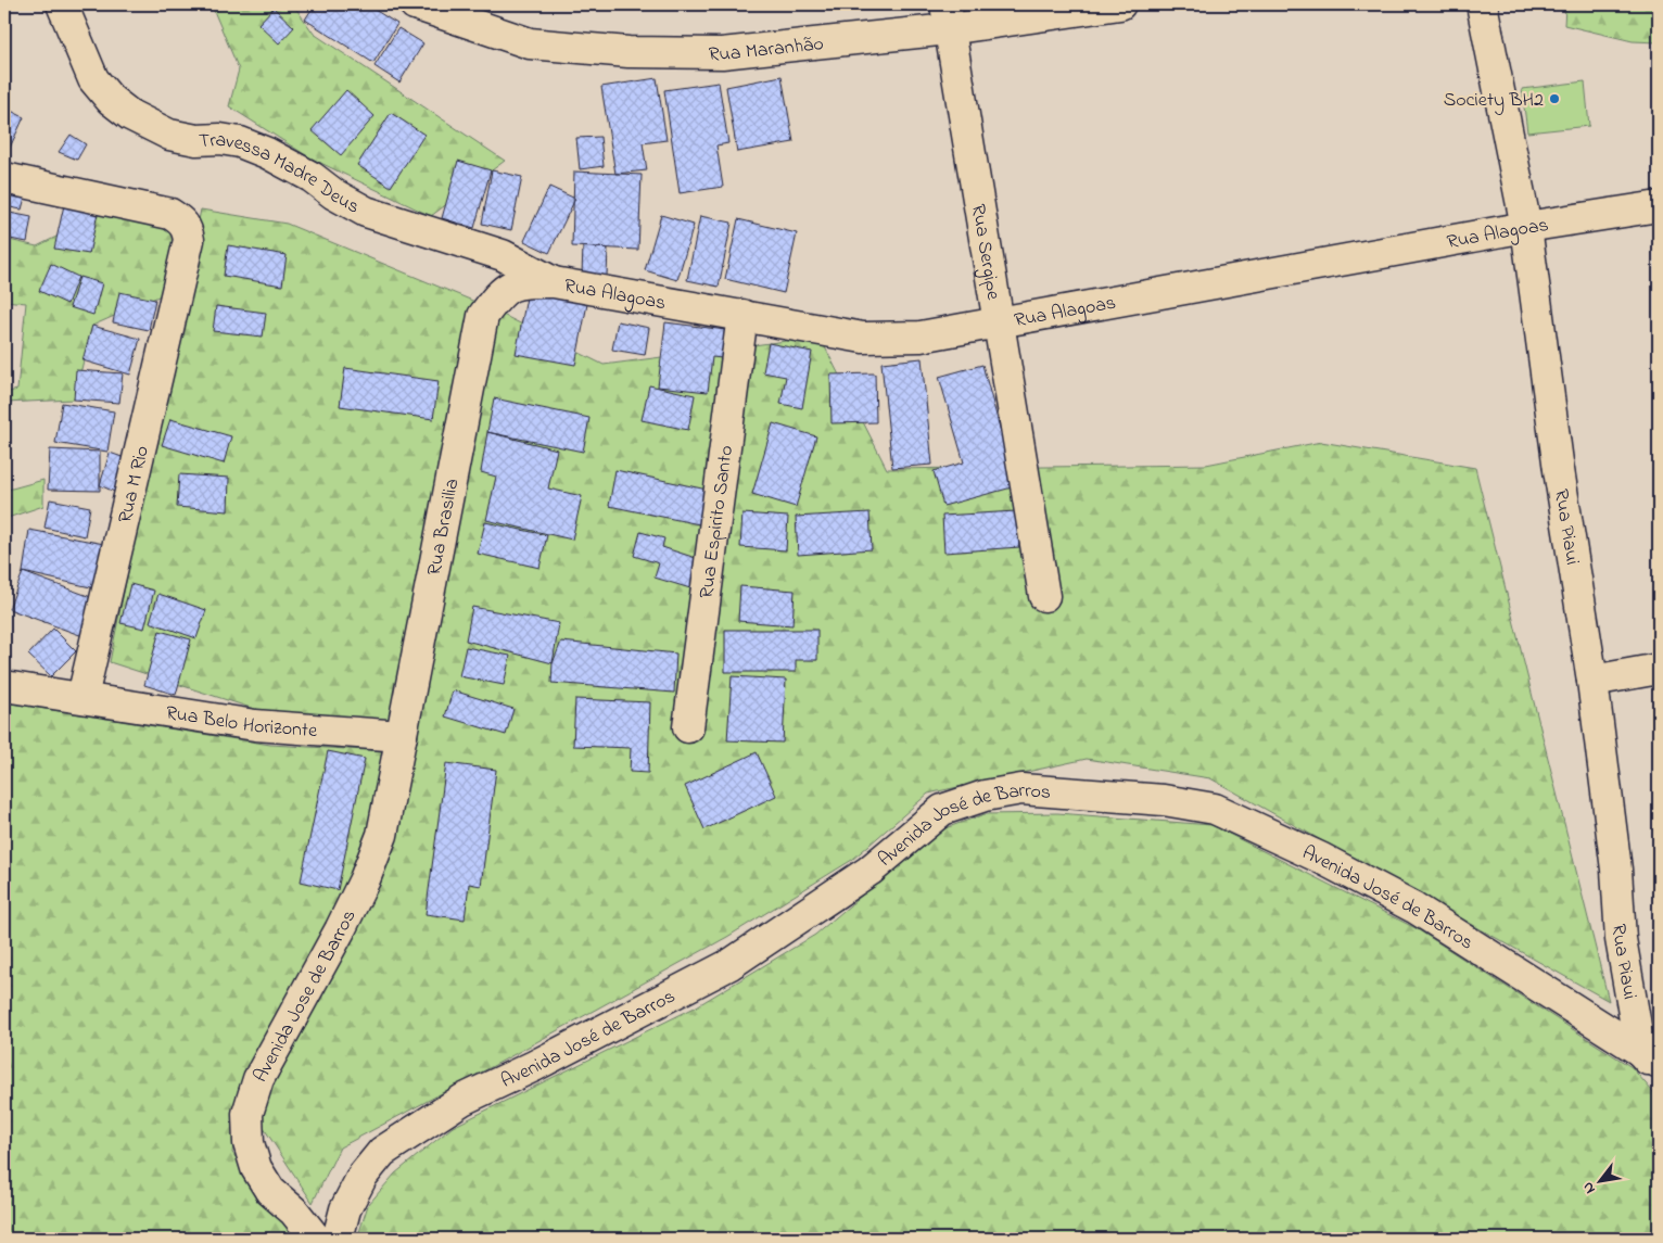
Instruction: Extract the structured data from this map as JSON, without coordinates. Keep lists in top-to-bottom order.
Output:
{
  "streets": {
    "street": [
      "Rua Maranhão",
      "Travessa Madre Deus",
      "Rua Alagoas",
      "Rua Sergipe",
      "Rua M Rio",
      "Rua Espirito Santo",
      "Rua Brasilia",
      "Rua Piaui",
      "Rua Belo Horizonte",
      "Avenida José de Barros",
      "Avenida Jose de Barros"
    ]
  },
  "crossings": [
    ["Rua Maranhão", "Rua Sergipe"],
    ["Travessa Madre Deus", "Rua Alagoas"],
    ["Rua Alagoas", "Rua Sergipe"],
    ["Rua Alagoas", "Rua Espirito Santo"],
    ["Rua Alagoas", "Rua Brasilia"],
    ["Rua Alagoas", "Rua Piaui"],
    ["Rua M Rio", "Rua Belo Horizonte"],
    ["Rua Brasilia", "Rua Belo Horizonte"],
    ["Rua Brasilia", "Avenida Jose de Barros"],
    ["Rua Piaui", "Avenida José de Barros"],
    ["Rua Belo Horizonte", "Avenida Jose de Barros"]
  ],
  "places": ["Society BH2"],
  "north": "bottom left"
}
